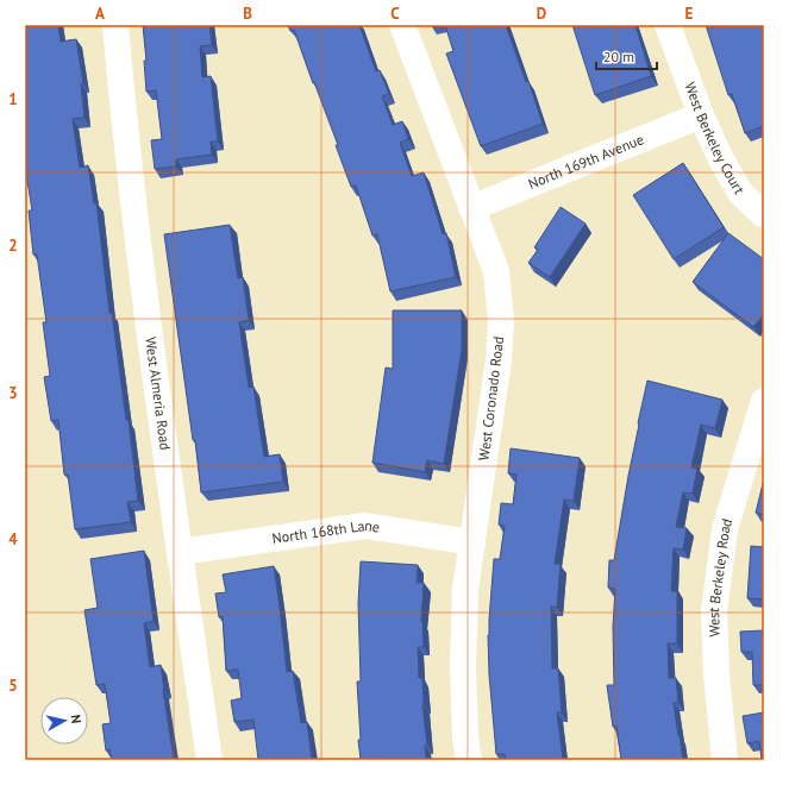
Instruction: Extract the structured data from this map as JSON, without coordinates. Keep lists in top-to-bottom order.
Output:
{
  "streets": {
    "street": [
      "West Berkeley Court",
      "North 169th Avenue",
      "West Almeria Road",
      "West Coronado Road",
      "North 168th Lane",
      "West Berkeley Road"
    ]
  },
  "crossings": [
    ["West Berkeley Court", "North 169th Avenue"],
    ["North 169th Avenue", "West Coronado Road"],
    ["West Almeria Road", "North 168th Lane"],
    ["West Coronado Road", "North 168th Lane"]
  ],
  "scale_bar": "20 m",
  "north": "right",
  "grid": {
    "columns": [
      "A",
      "B",
      "C",
      "D",
      "E"
    ],
    "rows": [
      "1",
      "2",
      "3",
      "4",
      "5"
    ]
  }
}
